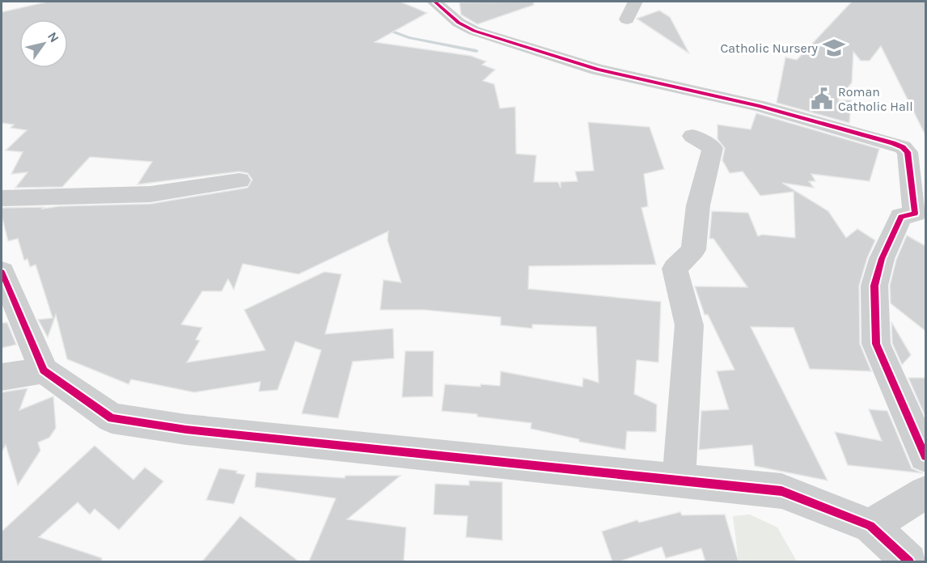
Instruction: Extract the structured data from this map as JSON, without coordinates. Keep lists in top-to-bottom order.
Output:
{
  "places": {
    "school or university": ["Catholic Nursery"],
    "public building": ["Roman Catholic Hall"]
  },
  "north": "top right"
}
